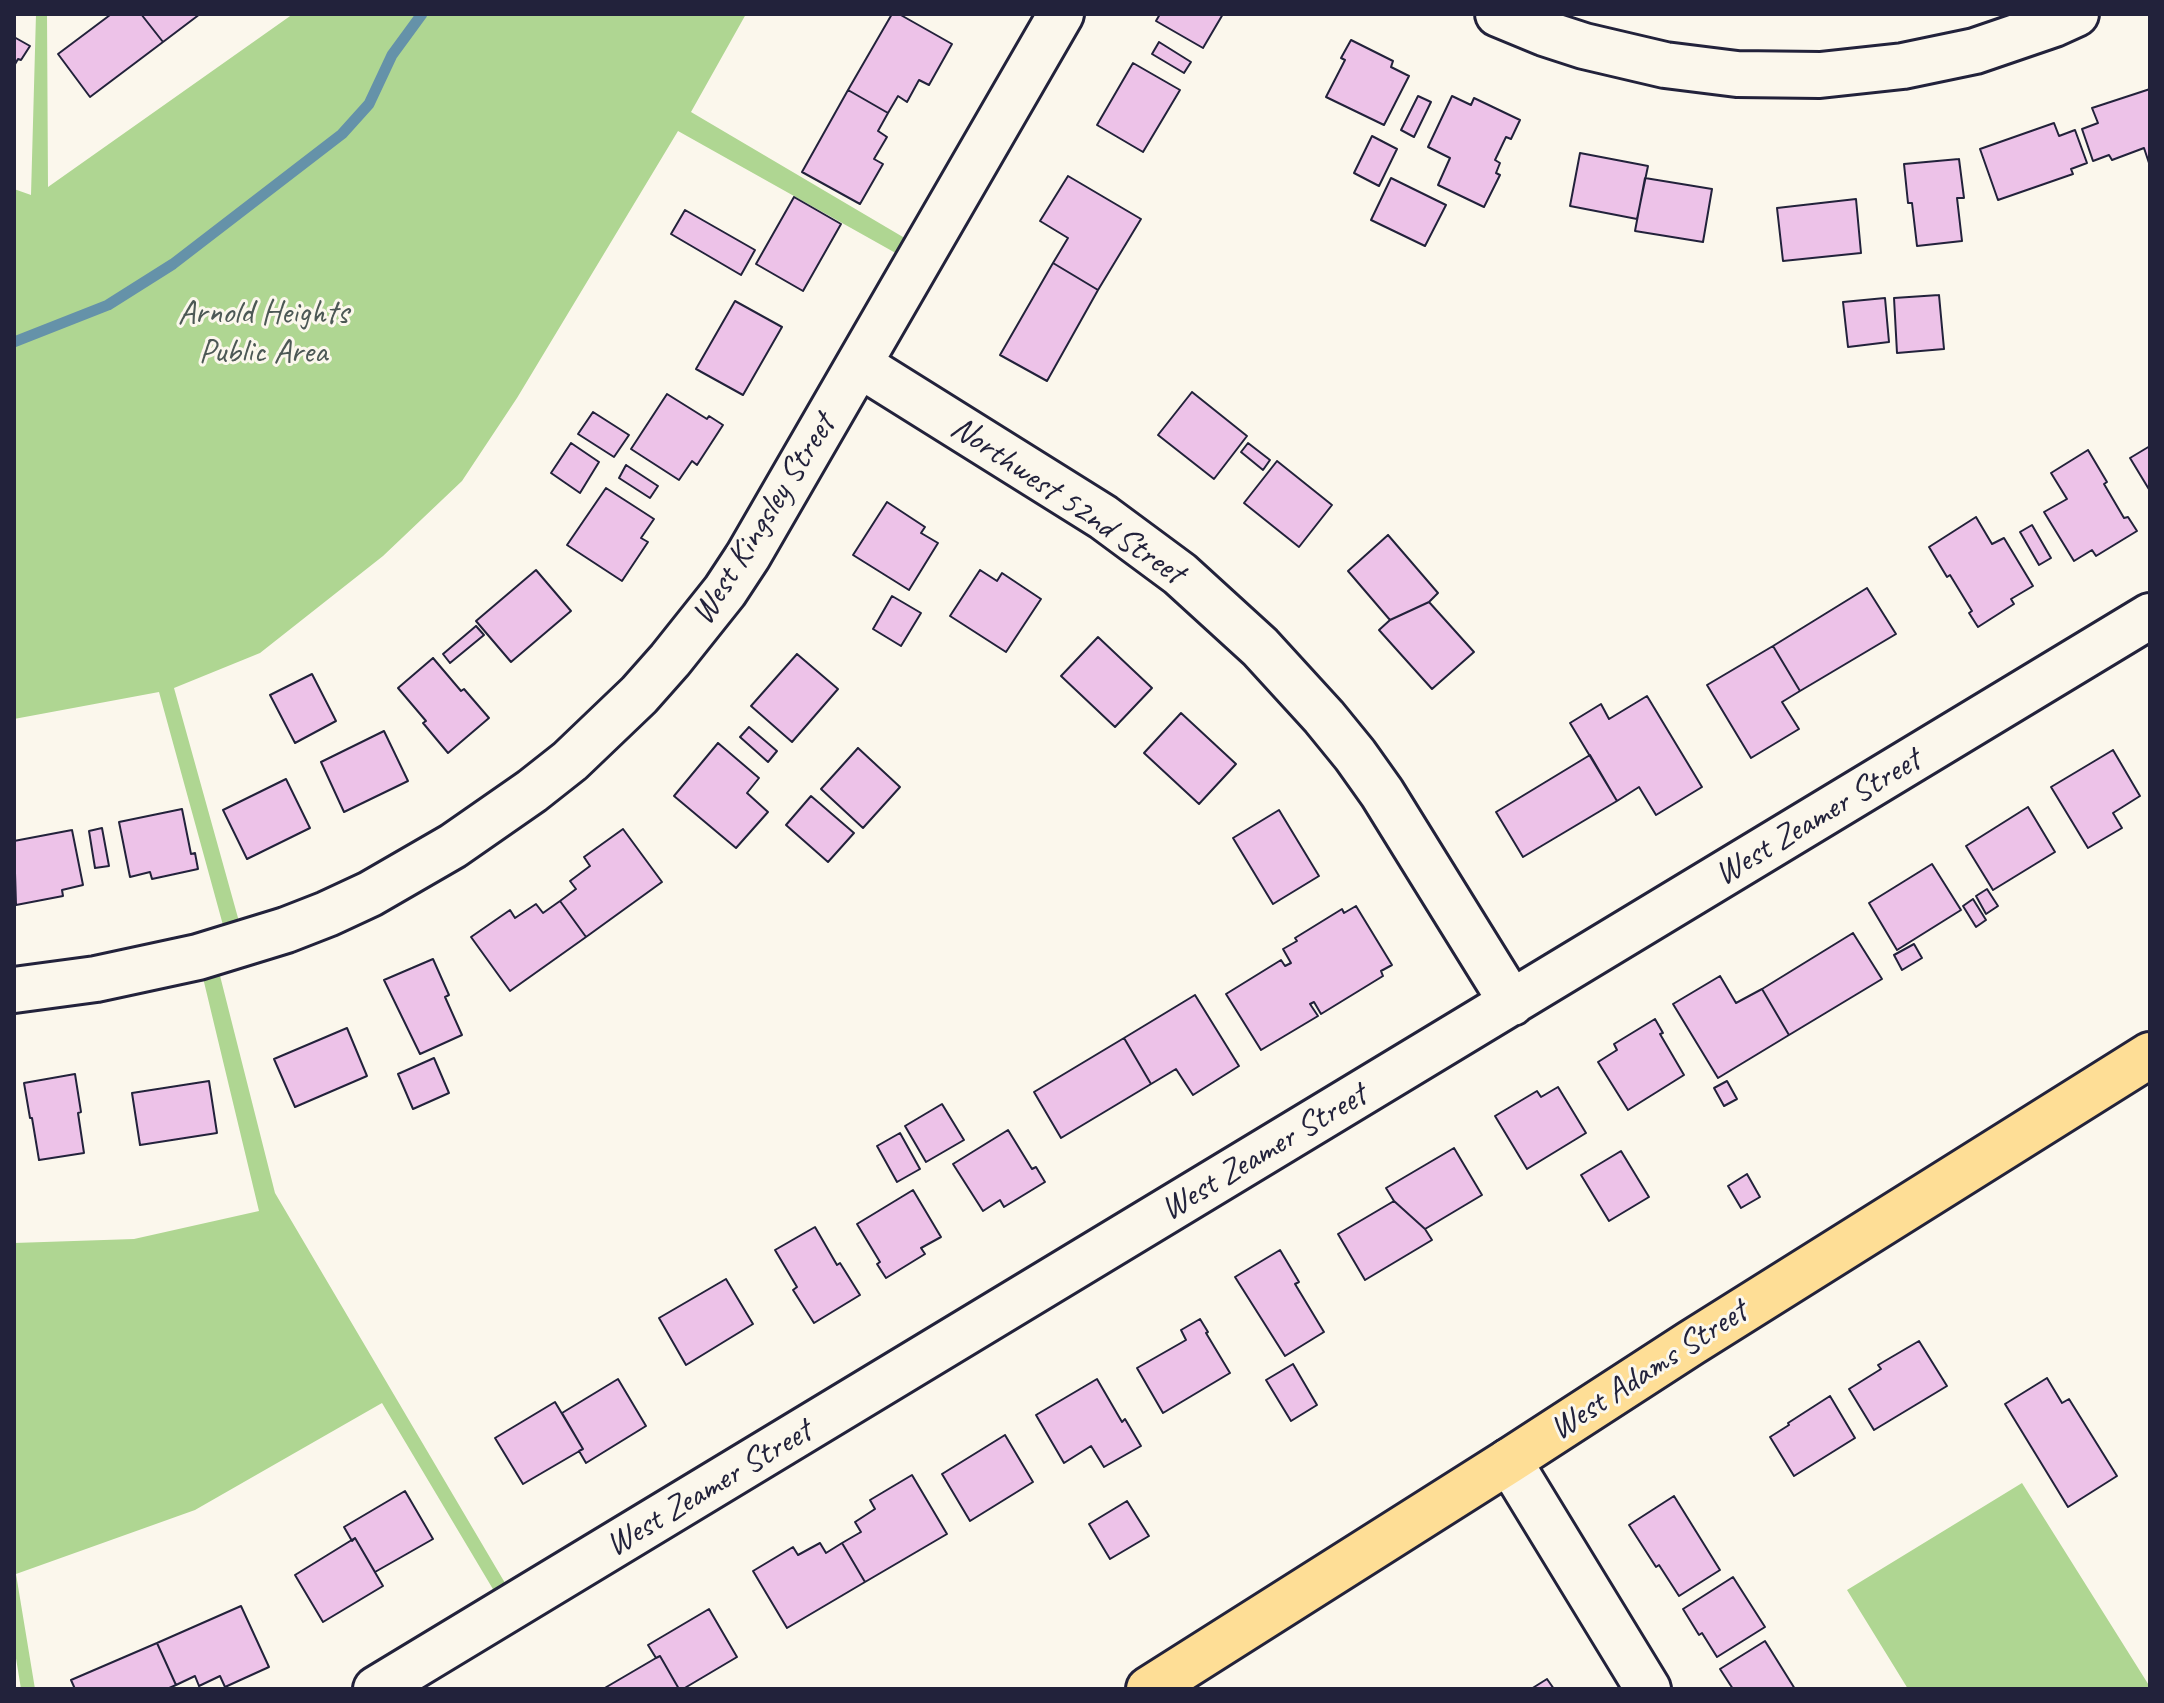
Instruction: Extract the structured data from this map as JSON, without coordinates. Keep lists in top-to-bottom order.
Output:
{
  "streets": {
    "main road": ["West Adams Street"],
    "street": ["Northwest 52nd Street", "West Kingsley Street", "West Zeamer Street"]
  },
  "crossings": [
    ["Northwest 52nd Street", "West Kingsley Street"],
    ["Northwest 52nd Street", "West Zeamer Street"]
  ],
  "parks": ["Arnold Heights Public Area"]
}
